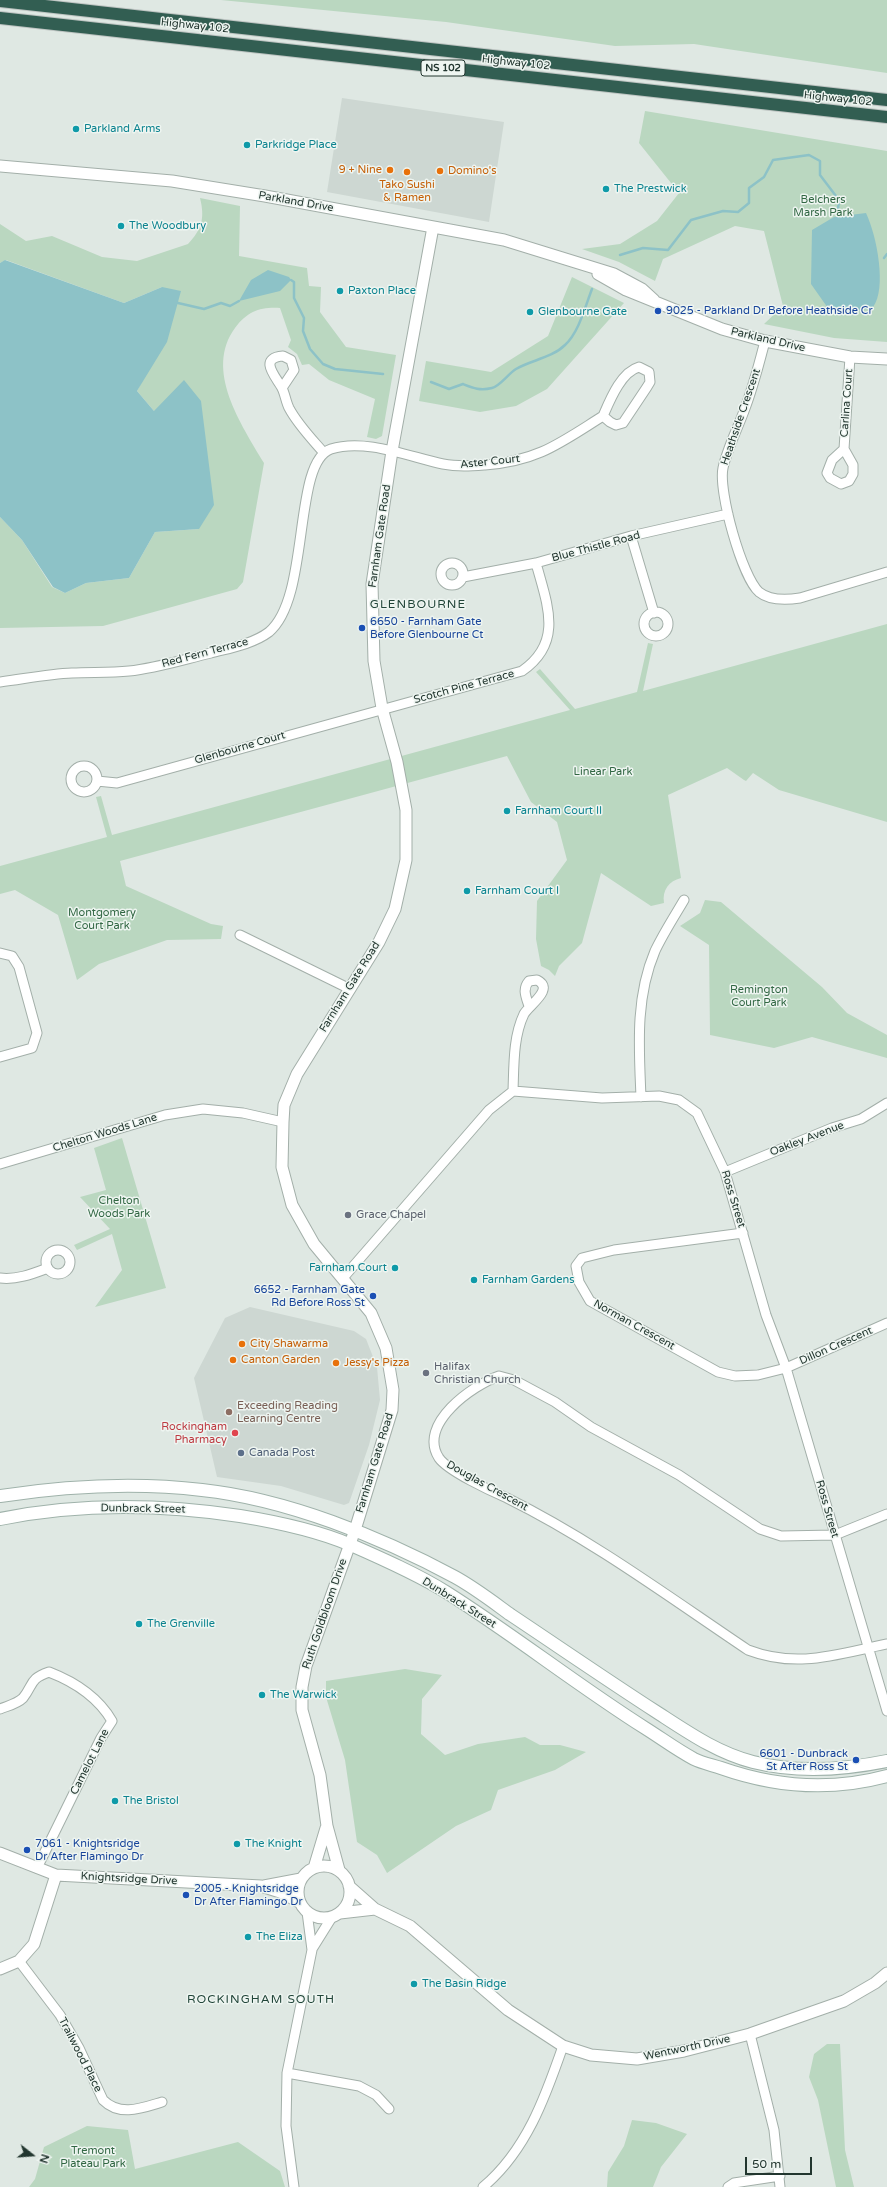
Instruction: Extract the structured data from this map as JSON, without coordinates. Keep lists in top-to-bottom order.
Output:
{
  "streets": {
    "highway": ["Highway 102", "NS 102"],
    "main road": ["Dunbrack Street"],
    "street": [
      "Parkland Drive",
      "Carlina Court",
      "Heathside Crescent",
      "Aster Court",
      "Farnham Gate Road",
      "Blue Thistle Road",
      "Red Fern Terrace",
      "Scotch Pine Terrace",
      "Glenbourne Court",
      "Chelton Woods Lane",
      "Oakley Avenue",
      "Ross Street",
      "Norman Crescent",
      "Dillon Crescent",
      "Douglas Crescent",
      "Ruth Goldbloom Drive",
      "Camelot Lane",
      "Knightsridge Drive",
      "Wentworth Drive",
      "Trailwood Place"
    ]
  },
  "crossings": [
    ["Parkland Drive", "Carlina Court"],
    ["Parkland Drive", "Heathside Crescent"],
    ["Parkland Drive", "Farnham Gate Road"],
    ["Heathside Crescent", "Blue Thistle Road"],
    ["Aster Court", "Farnham Gate Road"],
    ["Farnham Gate Road", "Scotch Pine Terrace"],
    ["Farnham Gate Road", "Glenbourne Court"],
    ["Farnham Gate Road", "Chelton Woods Lane"],
    ["Farnham Gate Road", "Dunbrack Street"],
    ["Farnham Gate Road", "Ruth Goldbloom Drive"],
    ["Blue Thistle Road", "Scotch Pine Terrace"],
    ["Scotch Pine Terrace", "Glenbourne Court"],
    ["Oakley Avenue", "Ross Street"],
    ["Ross Street", "Norman Crescent"],
    ["Ross Street", "Dillon Crescent"],
    ["Ross Street", "Douglas Crescent"],
    ["Norman Crescent", "Dillon Crescent"],
    ["Dunbrack Street", "Ruth Goldbloom Drive"],
    ["Ruth Goldbloom Drive", "Knightsridge Drive"],
    ["Ruth Goldbloom Drive", "Wentworth Drive"],
    ["Camelot Lane", "Knightsridge Drive"],
    ["Knightsridge Drive", "Wentworth Drive"]
  ],
  "districts": ["GLENBOURNE", "ROCKINGHAM SOUTH"],
  "parks": [
    "Belchers Marsh Park",
    "Linear Park",
    "Montgomery Court Park",
    "Remington Court Park",
    "Chelton Woods Park",
    "Tremont Plateau Park"
  ],
  "places": [
    "Parkland Arms",
    "Parkridge Place",
    "9 + Nine",
    "Domino's",
    "Tako Sushi & Ramen",
    "The Prestwick",
    "The Woodbury",
    "Paxton Place",
    "9025 - Parkland Dr Before Heathside Cr",
    "Glenbourne Gate",
    "6650 - Farnham Gate Before Glenbourne Ct",
    "Farnham Court II",
    "Farnham Court I",
    "Grace Chapel",
    "Farnham Court",
    "Farnham Gardens",
    "6652 - Farnham Gate Rd Before Ross St",
    "City Shawarma",
    "Canton Garden",
    "Jessy's Pizza",
    "Halifax Christian Church",
    "Exceeding Reading Learning Centre",
    "Rockingham Pharmacy",
    "Canada Post",
    "The Grenville",
    "The Warwick",
    "6601 - Dunbrack St After Ross St",
    "The Bristol",
    "The Knight",
    "7061 - Knightsridge Dr After Flamingo Dr",
    "2005 - Knightsridge Dr After Flamingo Dr",
    "The Eliza",
    "The Basin Ridge"
  ],
  "scale_bar": "50 m",
  "north": "right"
}
